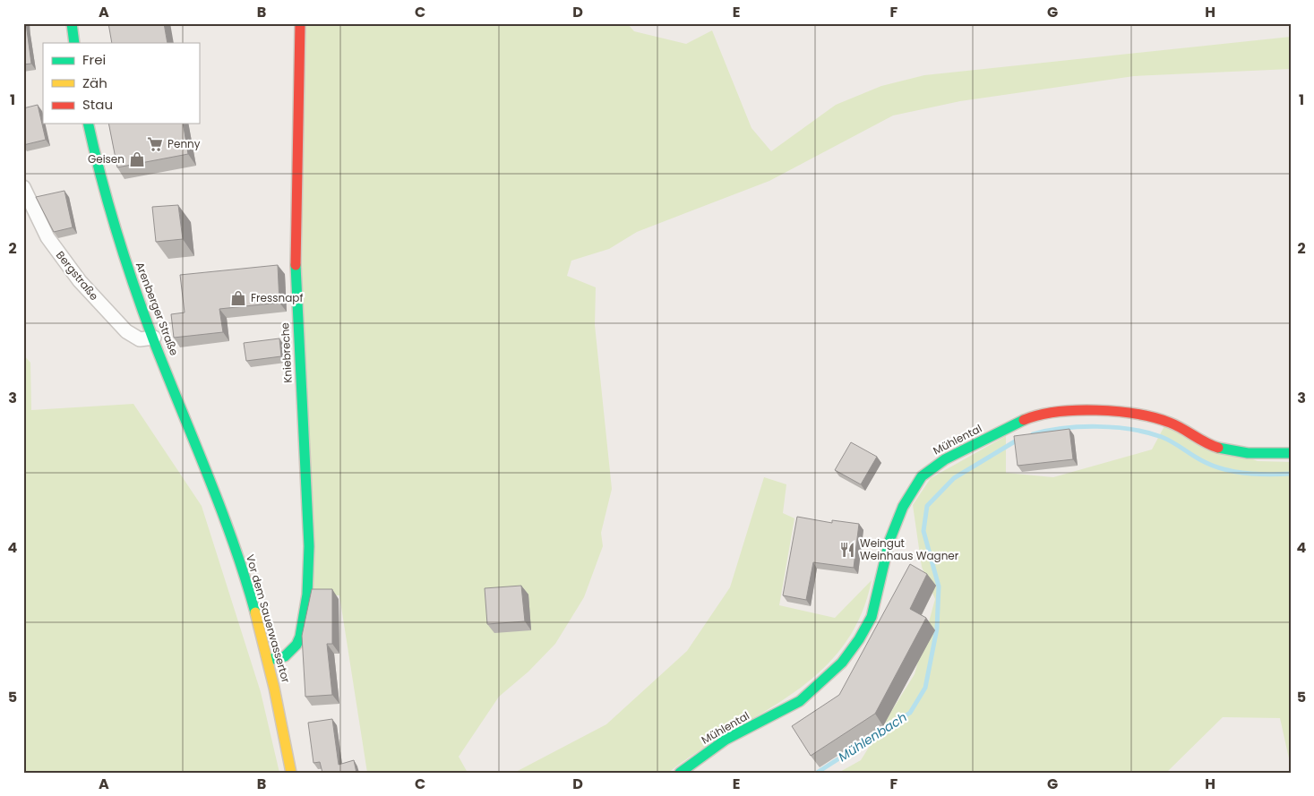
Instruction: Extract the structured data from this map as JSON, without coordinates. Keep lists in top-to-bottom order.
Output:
{
  "streets": {
    "street": [
      "Bergstraße",
      "Arenberger Straße",
      "Kniebreche",
      "Mühlental",
      "Vor dem Sauerwassertor"
    ]
  },
  "crossings": [
    ["Bergstraße", "Arenberger Straße"],
    ["Arenberger Straße", "Vor dem Sauerwassertor"],
    ["Kniebreche", "Vor dem Sauerwassertor"]
  ],
  "water": ["Mühlenbach"],
  "places": {
    "supermarket": ["Penny"],
    "shop": ["Geisen", "Fressnapf"],
    "restaurant": ["Weingut Weinhaus Wagner"]
  },
  "legend": ["Frei", "Zäh", "Stau"],
  "grid": {
    "columns": [
      "A",
      "B",
      "C",
      "D",
      "E",
      "F",
      "G",
      "H"
    ],
    "rows": [
      "1",
      "2",
      "3",
      "4",
      "5"
    ]
  }
}
